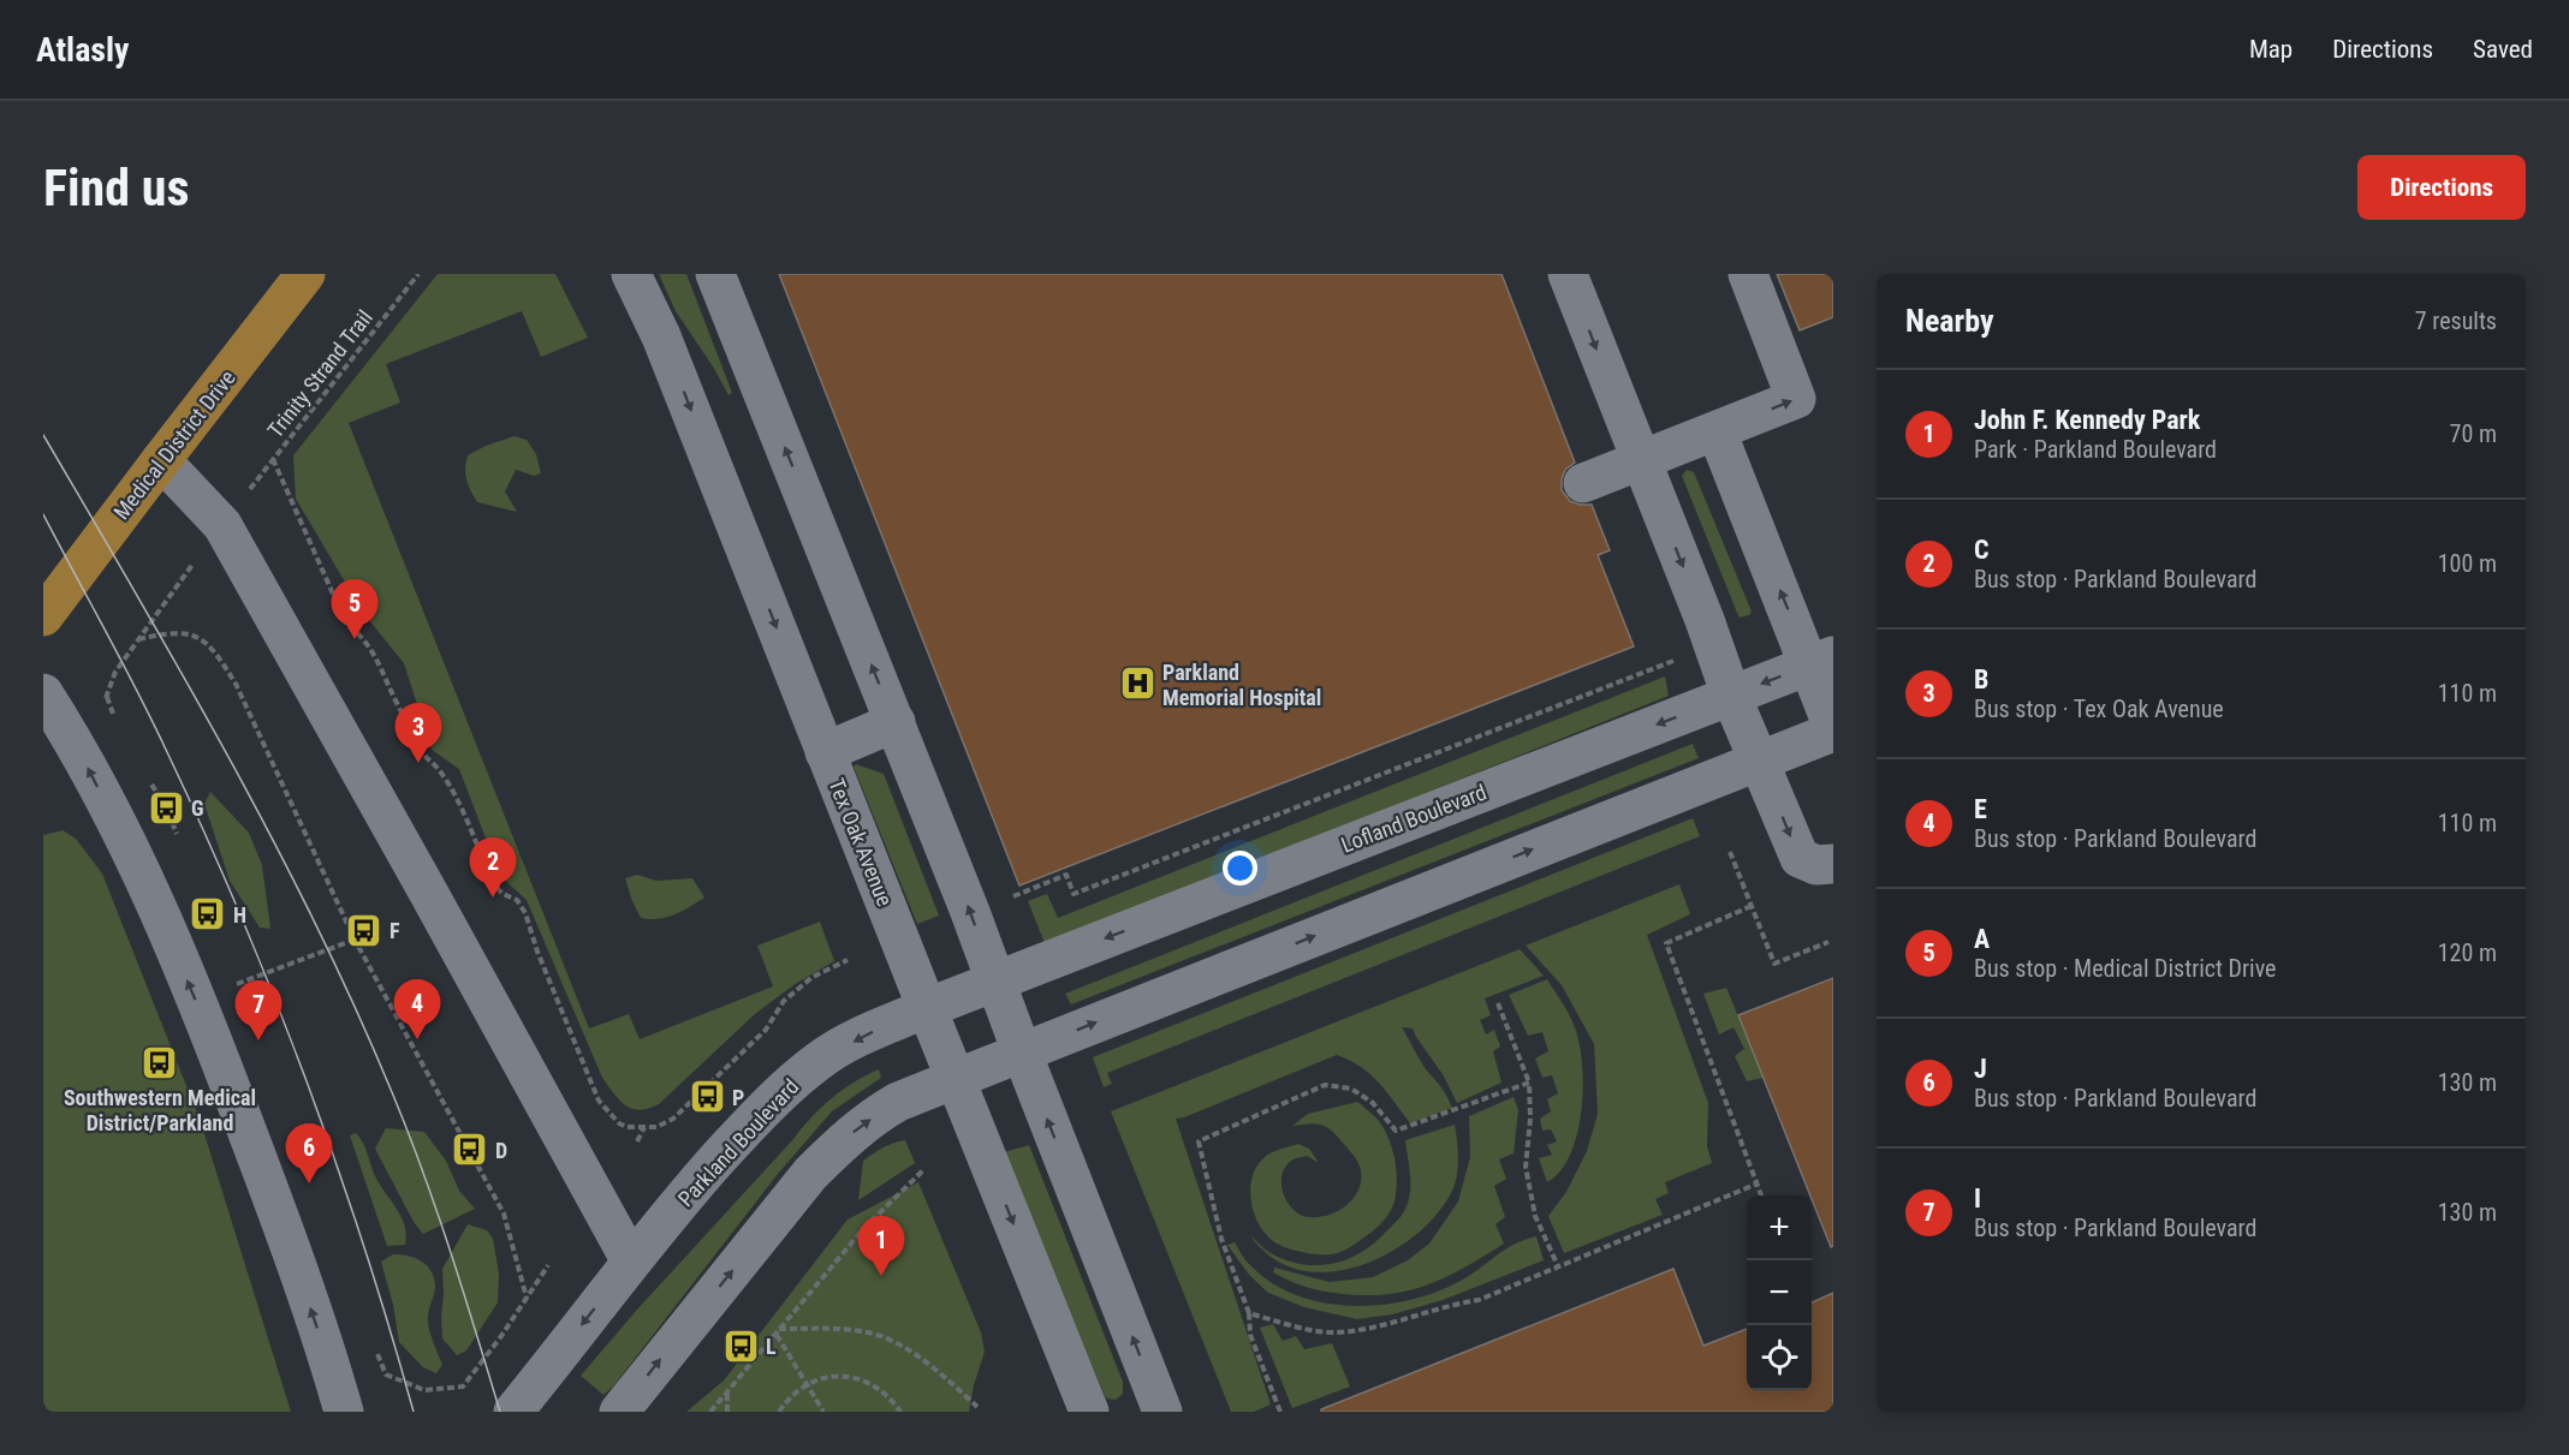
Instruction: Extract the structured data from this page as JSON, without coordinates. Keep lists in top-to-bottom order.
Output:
{
  "streets": {
    "main road": ["Medical District Drive"],
    "street": ["Lofland Boulevard", "Tex Oak Avenue", "Parkland Boulevard"],
    "path": ["Trinity Strand Trail"]
  },
  "crossings": [
    ["Lofland Boulevard", "Parkland Boulevard"],
    ["Tex Oak Avenue", "Parkland Boulevard"]
  ],
  "places": {
    "hospital": ["Parkland Memorial Hospital"],
    "bus stop": [
      "G",
      "H",
      "F",
      "Southwestern Medical District/Parkland",
      "P",
      "D",
      "L"
    ]
  },
  "page": {
    "header": "Atlasly",
    "nav": ["Map", "Directions", "Saved"],
    "buttons": "Directions",
    "title": "Find us",
    "heading": ["Nearby", "7 results"],
    "list": [
      {
        "mark": "1",
        "name": "John F. Kennedy Park",
        "note": "Park · Parkland Boulevard",
        "value": "70 m"
      },
      {
        "mark": "2",
        "name": "C",
        "note": "Bus stop · Parkland Boulevard",
        "value": "100 m"
      },
      {
        "mark": "3",
        "name": "B",
        "note": "Bus stop · Tex Oak Avenue",
        "value": "110 m"
      },
      {
        "mark": "4",
        "name": "E",
        "note": "Bus stop · Parkland Boulevard",
        "value": "110 m"
      },
      {
        "mark": "5",
        "name": "A",
        "note": "Bus stop · Medical District Drive",
        "value": "120 m"
      },
      {
        "mark": "6",
        "name": "J",
        "note": "Bus stop · Parkland Boulevard",
        "value": "130 m"
      },
      {
        "mark": "7",
        "name": "I",
        "note": "Bus stop · Parkland Boulevard",
        "value": "130 m"
      }
    ],
    "pins": [
      "5",
      "3",
      "2",
      "4",
      "7",
      "6",
      "1"
    ],
    "map_buttons": ["+", "−"]
  }
}
